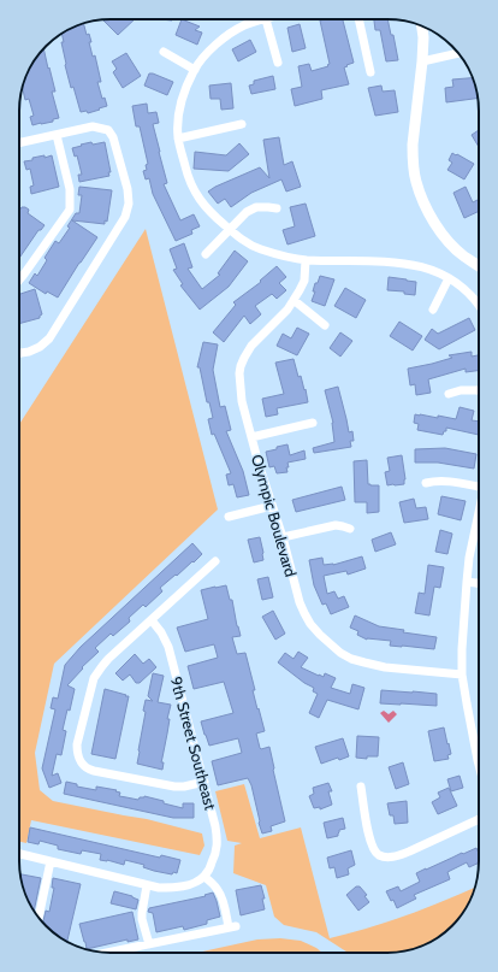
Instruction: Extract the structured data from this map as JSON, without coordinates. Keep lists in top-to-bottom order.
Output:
{
  "streets": {
    "street": ["Olympic Boulevard", "9th Street Southeast"]
  }
}
